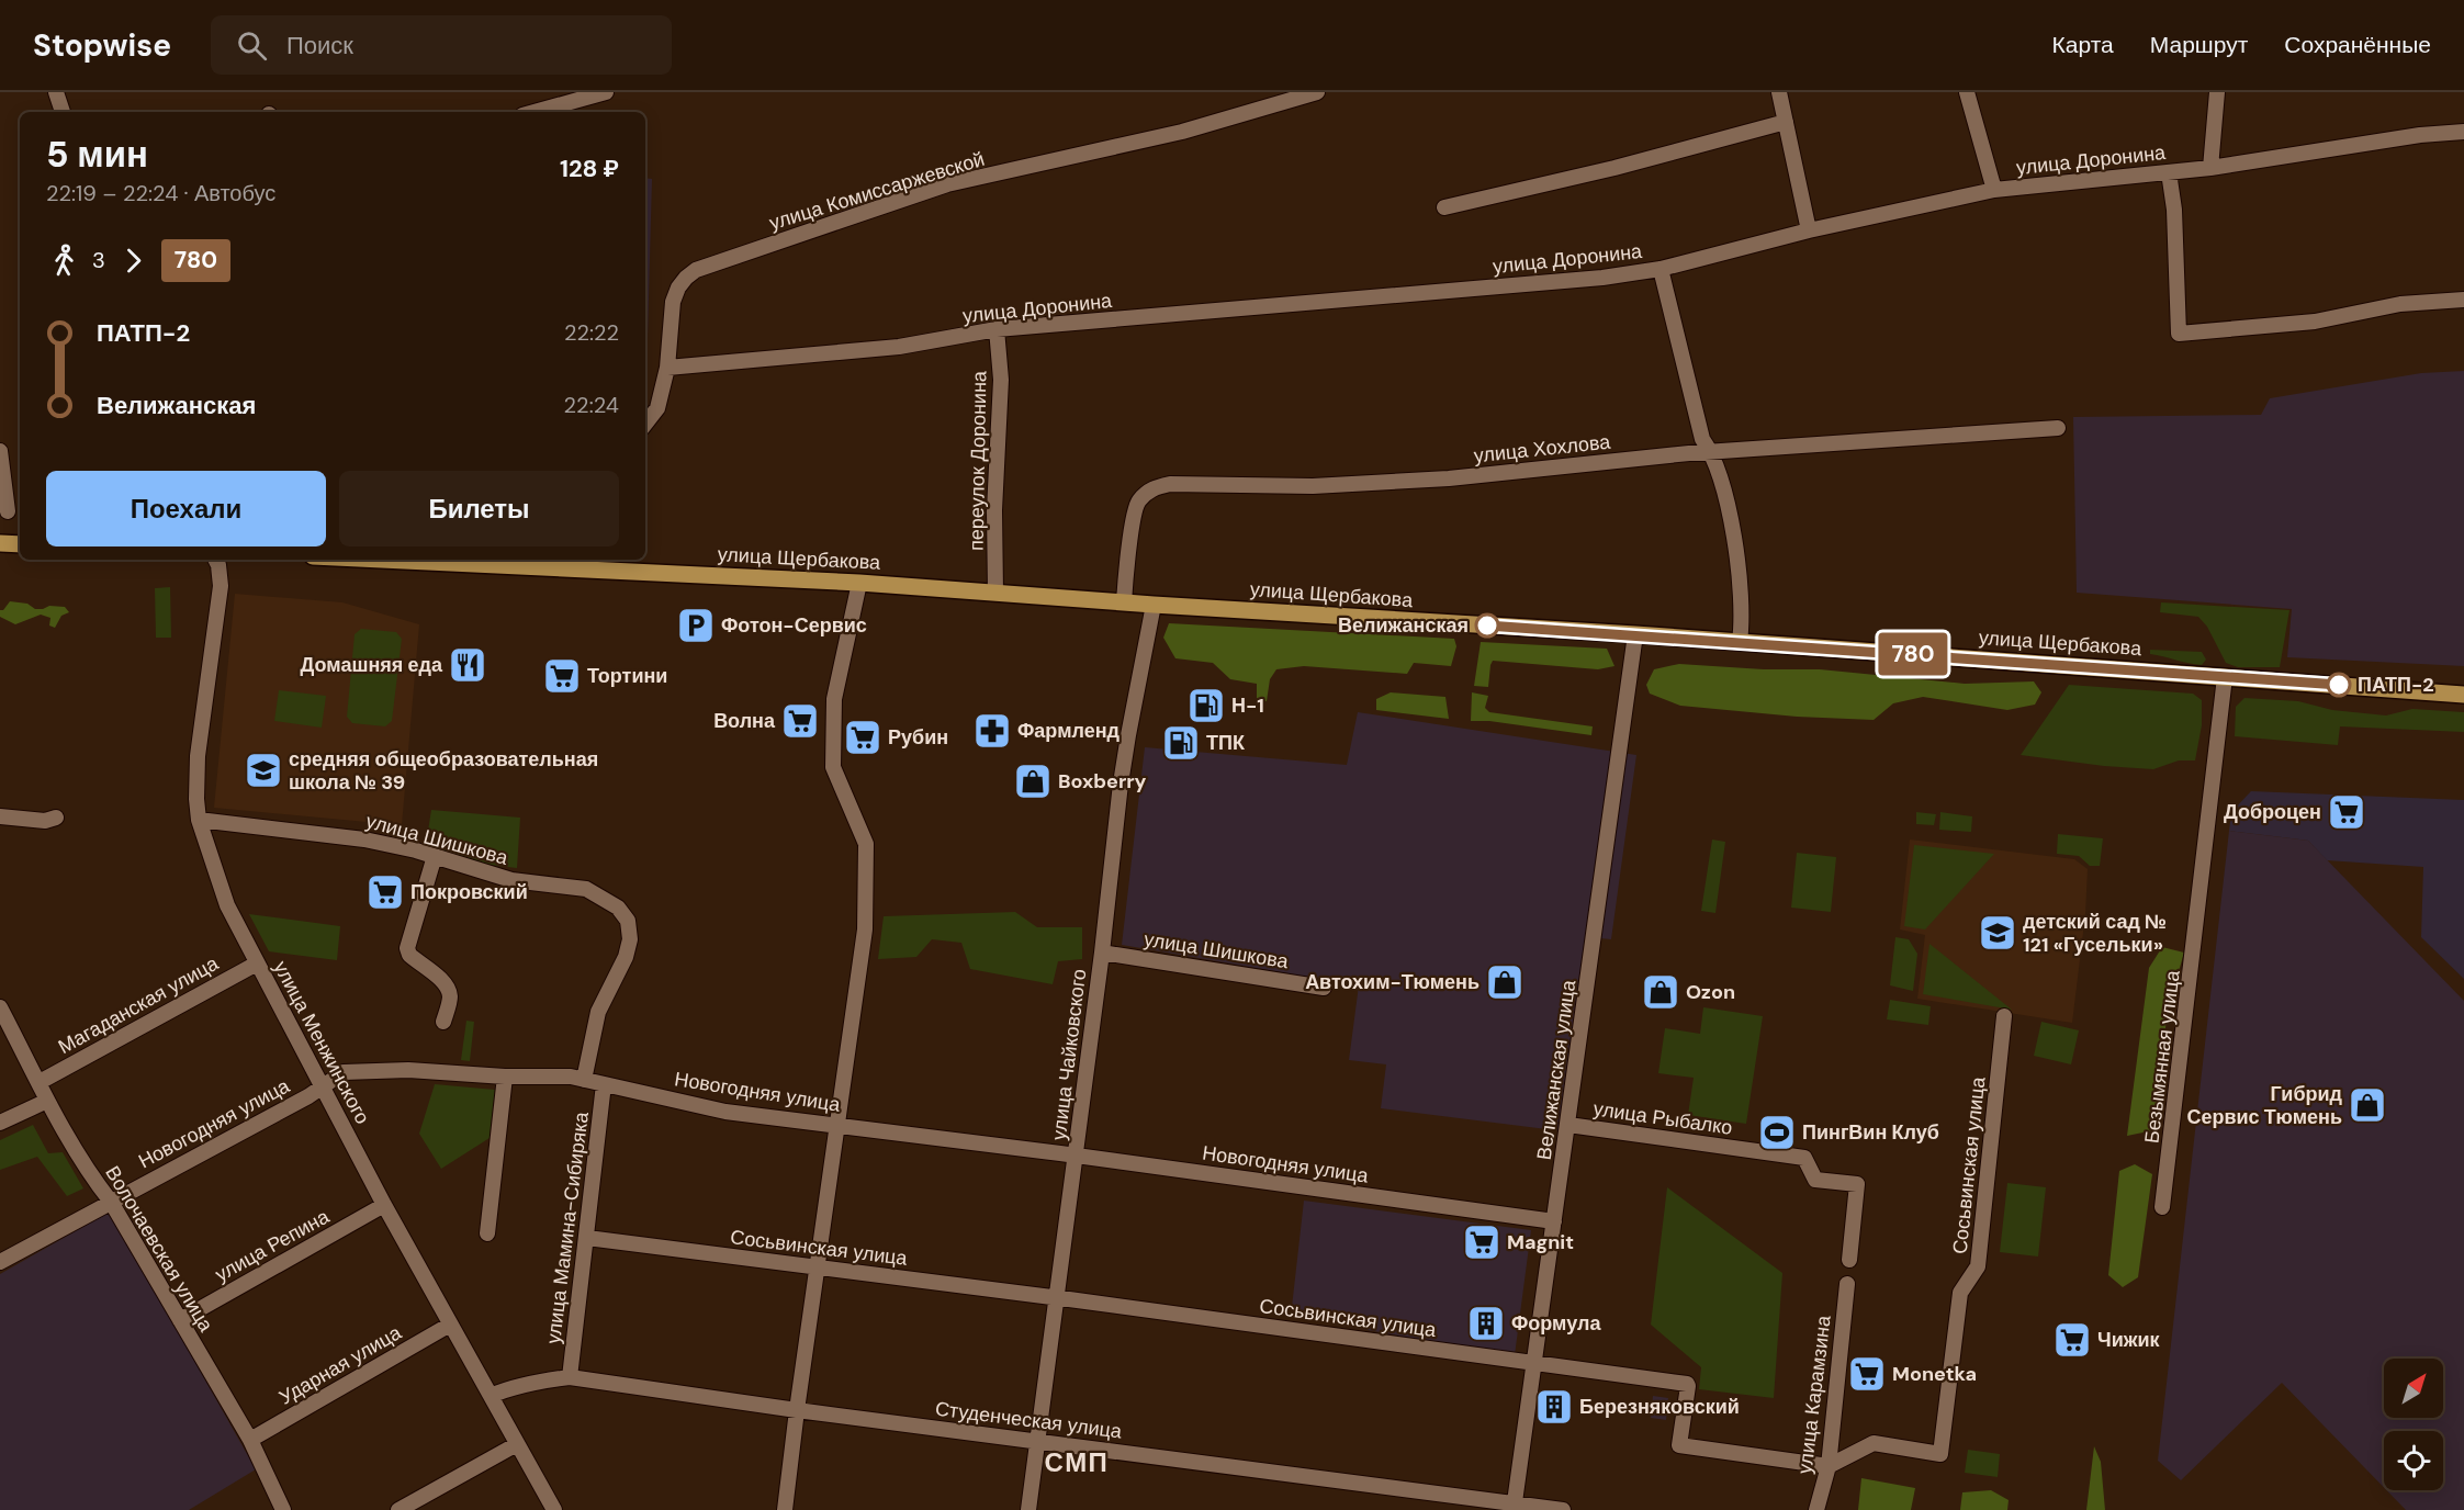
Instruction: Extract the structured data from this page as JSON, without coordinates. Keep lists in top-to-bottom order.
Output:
{
  "streets": {
    "main road": ["улица Щербакова"],
    "street": [
      "улица Доронина",
      "улица Комиссаржевской",
      "улица Хохлова",
      "переулок Доронина",
      "улица Шишкова",
      "Магаданская улица",
      "улица Менжинского",
      "улица Чайковского",
      "Безымянная улица",
      "Велижанская улица",
      "Новогодняя улица",
      "улица Рыбалко",
      "Сосьвинская улица",
      "улица Мамина-Сибиряка",
      "улица Репина",
      "Волочаевская улица",
      "Ударная улица",
      "улица Карамзина",
      "Студенческая улица"
    ]
  },
  "crossings": [
    ["улица Доронина", "улица Комиссаржевской"],
    ["улица Доронина", "переулок Доронина"],
    ["улица Хохлова", "улица Щербакова"],
    ["переулок Доронина", "улица Щербакова"],
    ["улица Щербакова", "улица Чайковского"],
    ["улица Щербакова", "Безымянная улица"],
    ["улица Щербакова", "Велижанская улица"],
    ["улица Шишкова", "улица Менжинского"],
    ["улица Шишкова", "улица Чайковского"],
    ["улица Шишкова", "Новогодняя улица"],
    ["Магаданская улица", "улица Менжинского"],
    ["Магаданская улица", "Волочаевская улица"],
    ["улица Менжинского", "Новогодняя улица"],
    ["улица Менжинского", "улица Репина"],
    ["улица Менжинского", "Ударная улица"],
    ["улица Менжинского", "Студенческая улица"],
    ["улица Чайковского", "Новогодняя улица"],
    ["улица Чайковского", "Сосьвинская улица"],
    ["улица Чайковского", "Студенческая улица"],
    ["Велижанская улица", "Новогодняя улица"],
    ["Велижанская улица", "улица Рыбалко"],
    ["Велижанская улица", "Сосьвинская улица"],
    ["Велижанская улица", "Студенческая улица"],
    ["Новогодняя улица", "улица Мамина-Сибиряка"],
    ["Новогодняя улица", "Волочаевская улица"],
    ["Сосьвинская улица", "улица Мамина-Сибиряка"],
    ["Сосьвинская улица", "улица Карамзина"],
    ["улица Мамина-Сибиряка", "Студенческая улица"],
    ["улица Репина", "Волочаевская улица"],
    ["Волочаевская улица", "Ударная улица"]
  ],
  "districts": ["СМП"],
  "places": {
    "parking": ["Фотон-Сервис"],
    "other": ["Велижанская", "ПАТП-2"],
    "restaurant": ["Домашняя еда"],
    "supermarket": [
      "Тортини",
      "Волна",
      "Рубин",
      "Доброцен",
      "Покровский",
      "Magnit",
      "Чижик",
      "Monetka"
    ],
    "fuel station": ["Н-1", "ТПК"],
    "pharmacy": ["Фармленд"],
    "school or university": ["средняя общеобразовательная школа № 39", "детский сад № 121 «Гусельки»"],
    "shop": [
      "Boxberry",
      "Автохим-Тюмень",
      "Ozon",
      "Гибрид Сервис Тюмень"
    ],
    "sports": ["ПингВин Клуб"],
    "building": ["Формула", "Березняковский"]
  },
  "lines": ["bus line 780"],
  "north": "top right",
  "page": {
    "header": "Stopwise",
    "search": "Поиск",
    "nav": ["Карта", "Маршрут", "Сохранённые"],
    "on_map": "780",
    "heading": ["5 мин", "22:19 – 22:24 · Автобус", "128 ₽"],
    "legs": ["3", "780"],
    "list": [
      {
        "name": "ПАТП-2",
        "value": "22:22"
      },
      {
        "name": "Велижанская",
        "value": "22:24"
      }
    ],
    "buttons": ["Поехали", "Билеты"]
  }
}
